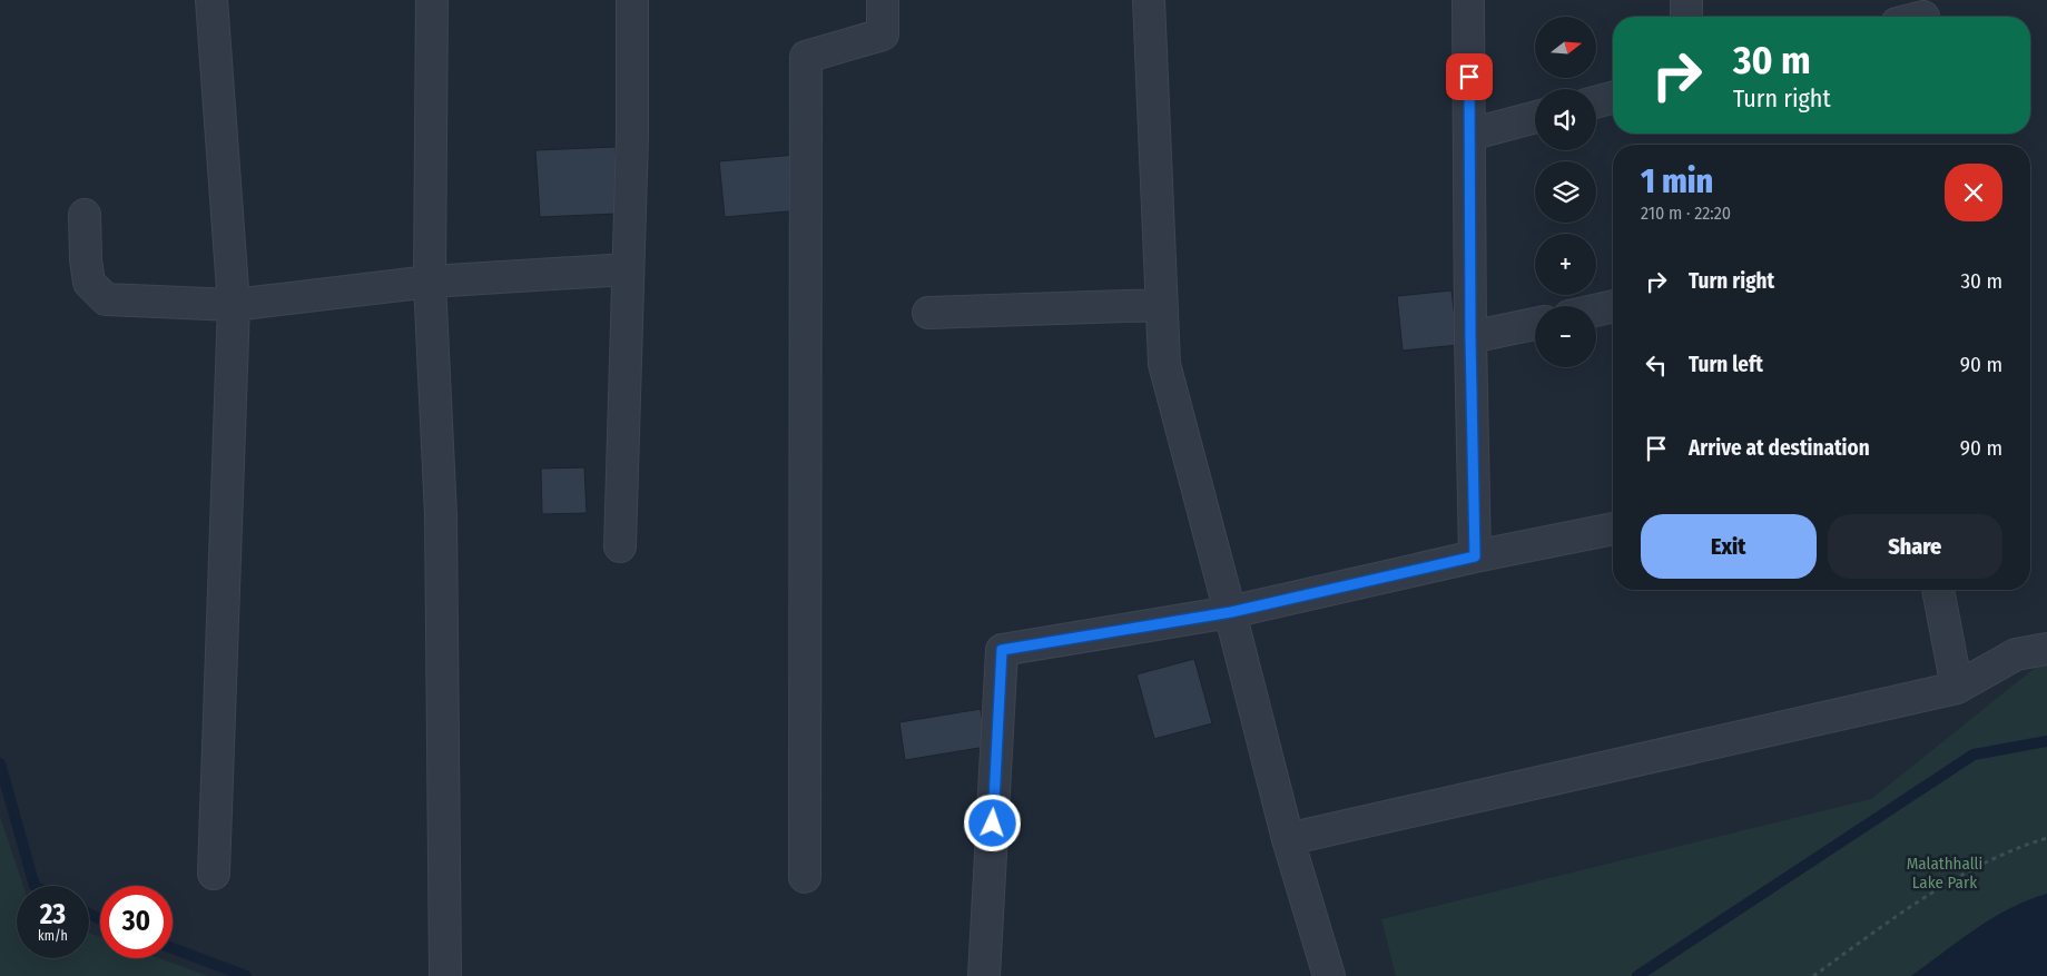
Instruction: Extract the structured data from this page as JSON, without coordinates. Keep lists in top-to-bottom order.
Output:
{
  "parks": ["Malathhalli Lake Park"],
  "north": "right",
  "page": {
    "map_buttons": ["+", "−"],
    "turn": ["30 m", "Turn right"],
    "heading": ["1 min", "210 m · 22:20"],
    "list": [
      {
        "name": "Turn right",
        "value": "30 m"
      },
      {
        "name": "Turn left",
        "value": "90 m"
      },
      {
        "name": "Arrive at destination",
        "value": "90 m"
      }
    ],
    "buttons": ["Exit", "Share"],
    "speed": "23 km/h",
    "limit": "30"
  }
}
